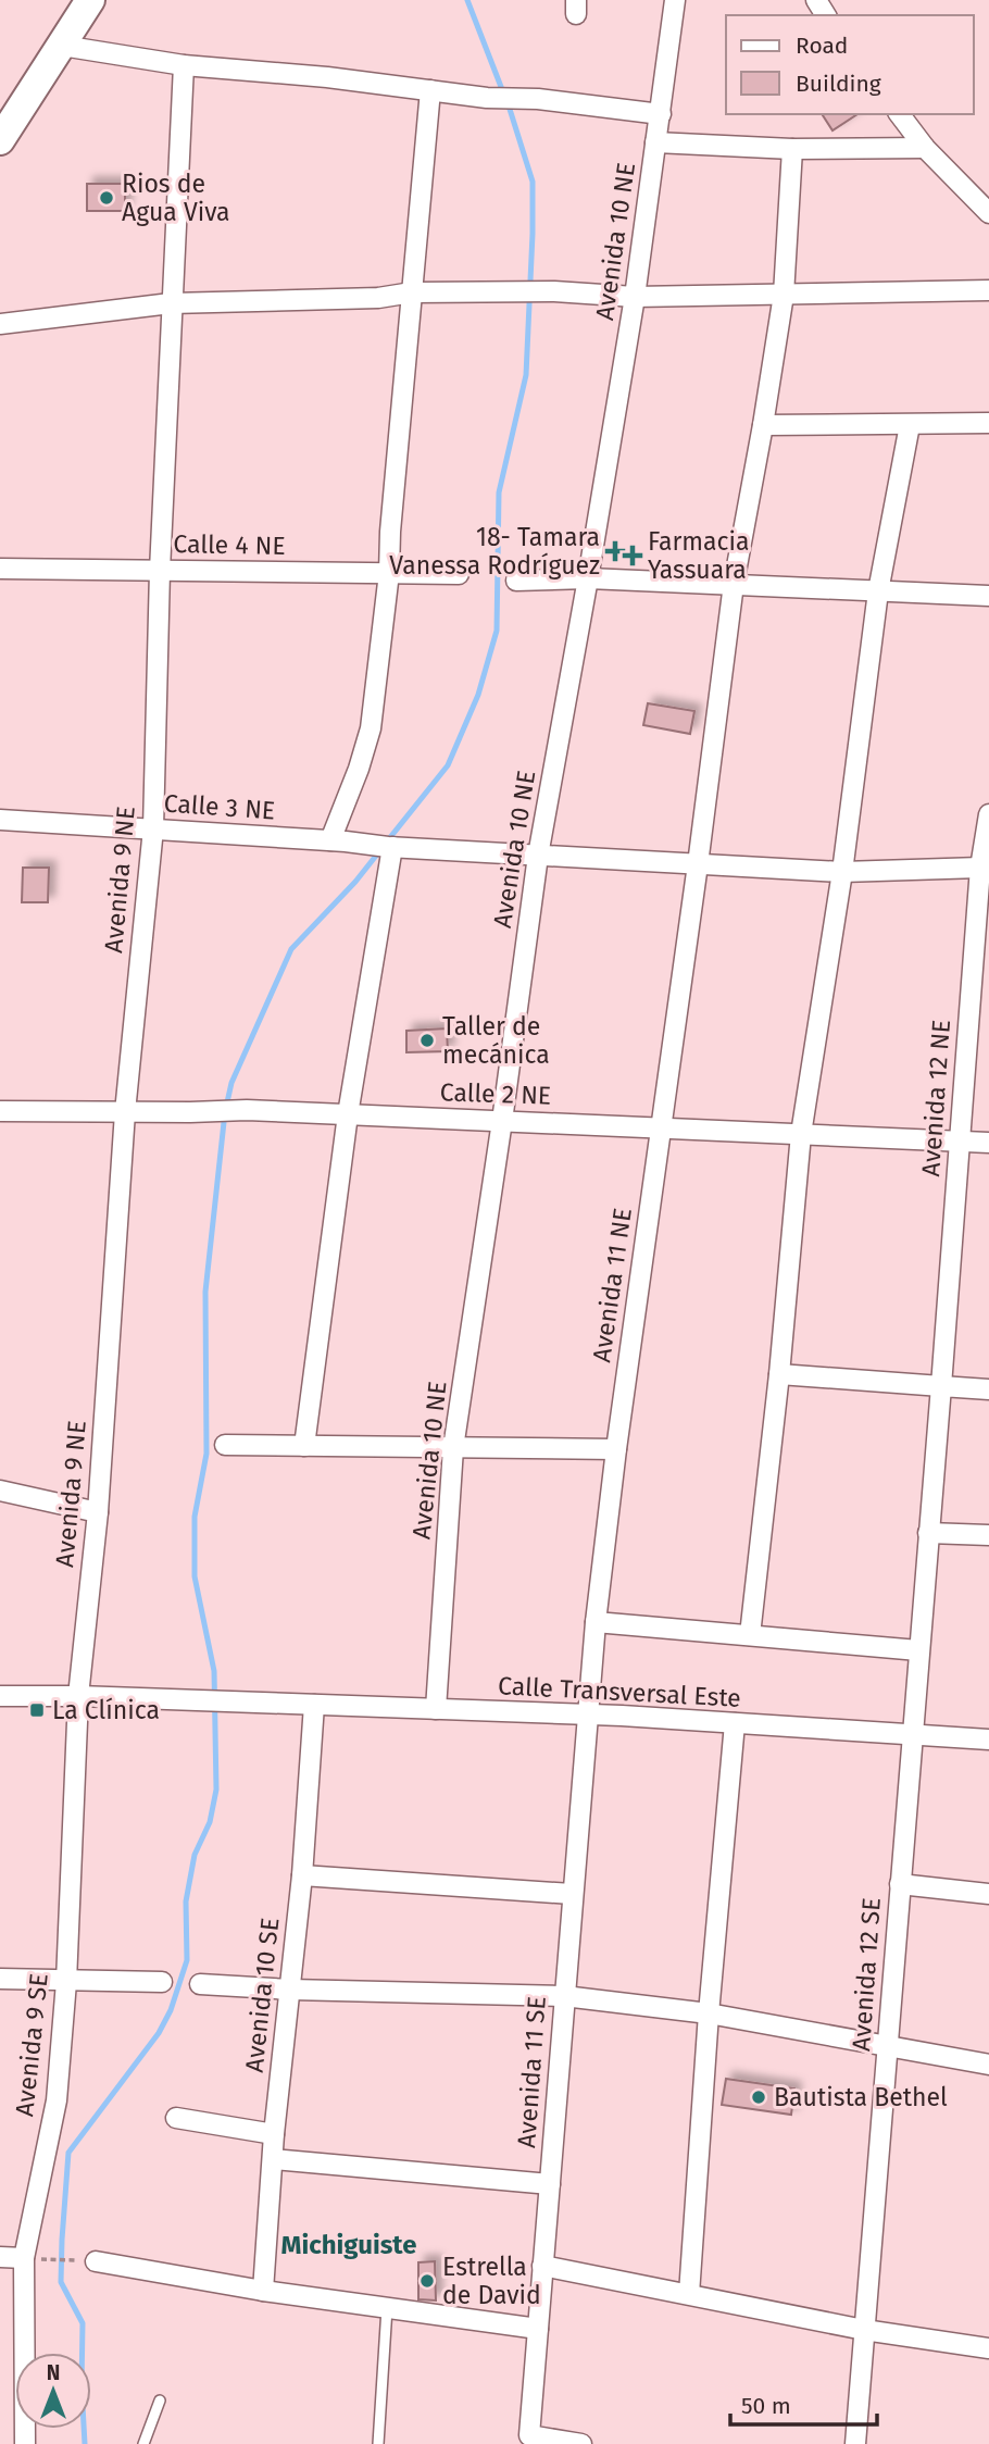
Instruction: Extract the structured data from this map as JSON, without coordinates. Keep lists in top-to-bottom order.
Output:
{
  "streets": {
    "street": [
      "Avenida 10 NE",
      "Calle 4 NE",
      "Calle 3 NE",
      "Avenida 9 NE",
      "Calle 2 NE",
      "Avenida 12 NE",
      "Avenida 11 NE",
      "Calle Transversal Este",
      "Avenida 12 SE",
      "Avenida 10 SE",
      "Avenida 9 SE",
      "Avenida 11 SE"
    ]
  },
  "crossings": [
    ["Avenida 10 NE", "Calle 3 NE"],
    ["Avenida 10 NE", "Calle 2 NE"],
    ["Avenida 10 NE", "Calle Transversal Este"],
    ["Calle 4 NE", "Avenida 9 NE"],
    ["Calle 3 NE", "Avenida 9 NE"],
    ["Calle 3 NE", "Avenida 12 NE"],
    ["Calle 3 NE", "Avenida 11 NE"],
    ["Avenida 9 NE", "Calle 2 NE"],
    ["Avenida 9 NE", "Calle Transversal Este"],
    ["Avenida 9 NE", "Avenida 9 SE"],
    ["Calle 2 NE", "Avenida 12 NE"],
    ["Calle 2 NE", "Avenida 11 NE"],
    ["Avenida 12 NE", "Calle Transversal Este"],
    ["Avenida 12 NE", "Avenida 12 SE"],
    ["Avenida 11 NE", "Calle Transversal Este"],
    ["Avenida 11 NE", "Avenida 11 SE"],
    ["Calle Transversal Este", "Avenida 12 SE"],
    ["Calle Transversal Este", "Avenida 10 SE"],
    ["Calle Transversal Este", "Avenida 9 SE"],
    ["Calle Transversal Este", "Avenida 11 SE"]
  ],
  "districts": ["Michiguiste"],
  "places": {
    "other": [
      "Rios de Agua Viva",
      "Taller de mecánica",
      "Bautista Bethel",
      "Estrella de David"
    ],
    "health": ["18- Tamara Vanessa Rodríguez", "Farmacia Yassuara"],
    "transit": ["La Clínica"]
  },
  "legend": ["Road", "Building"],
  "scale_bar": "50 m",
  "north": "top"
}
